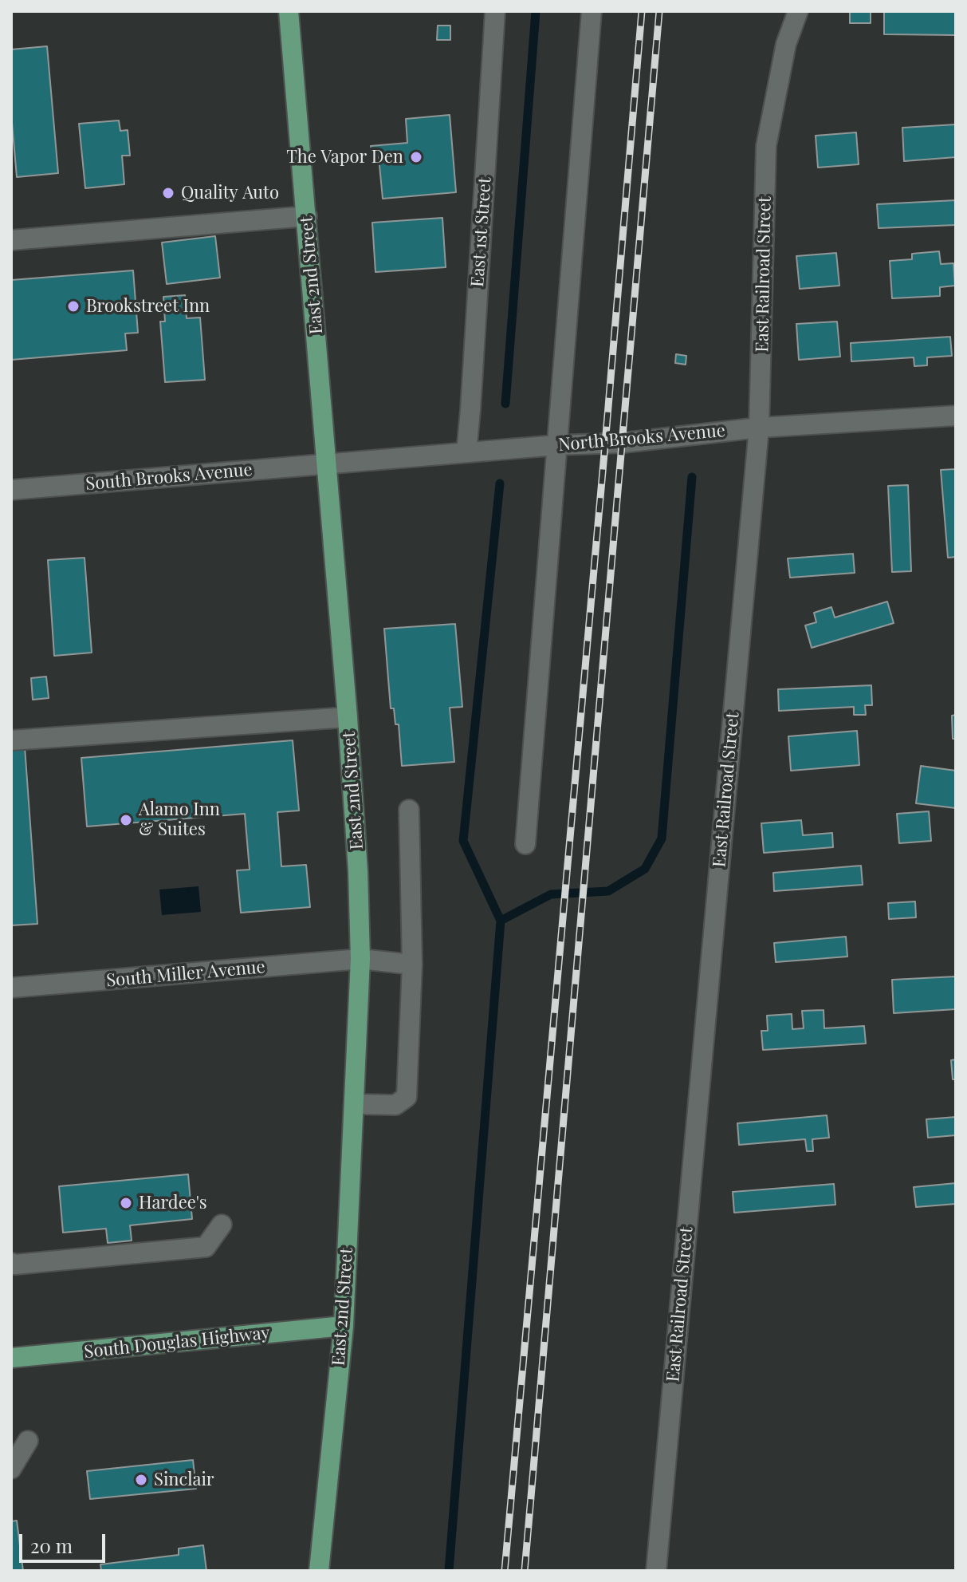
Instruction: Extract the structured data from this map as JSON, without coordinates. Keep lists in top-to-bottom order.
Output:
{
  "streets": {
    "main road": ["East 2nd Street", "South Douglas Highway"],
    "street": [
      "East 1st Street",
      "East Railroad Street",
      "North Brooks Avenue",
      "South Brooks Avenue",
      "South Miller Avenue"
    ]
  },
  "crossings": [
    ["East 1st Street", "North Brooks Avenue"],
    ["East Railroad Street", "North Brooks Avenue"],
    ["East 2nd Street", "North Brooks Avenue"],
    ["East 2nd Street", "South Brooks Avenue"],
    ["East 2nd Street", "South Miller Avenue"],
    ["East 2nd Street", "South Douglas Highway"],
    ["North Brooks Avenue", "South Brooks Avenue"]
  ],
  "places": [
    "The Vapor Den",
    "Quality Auto",
    "Brookstreet Inn",
    "Alamo Inn & Suites",
    "Hardee's",
    "Sinclair"
  ],
  "scale_bar": "20 m"
}
